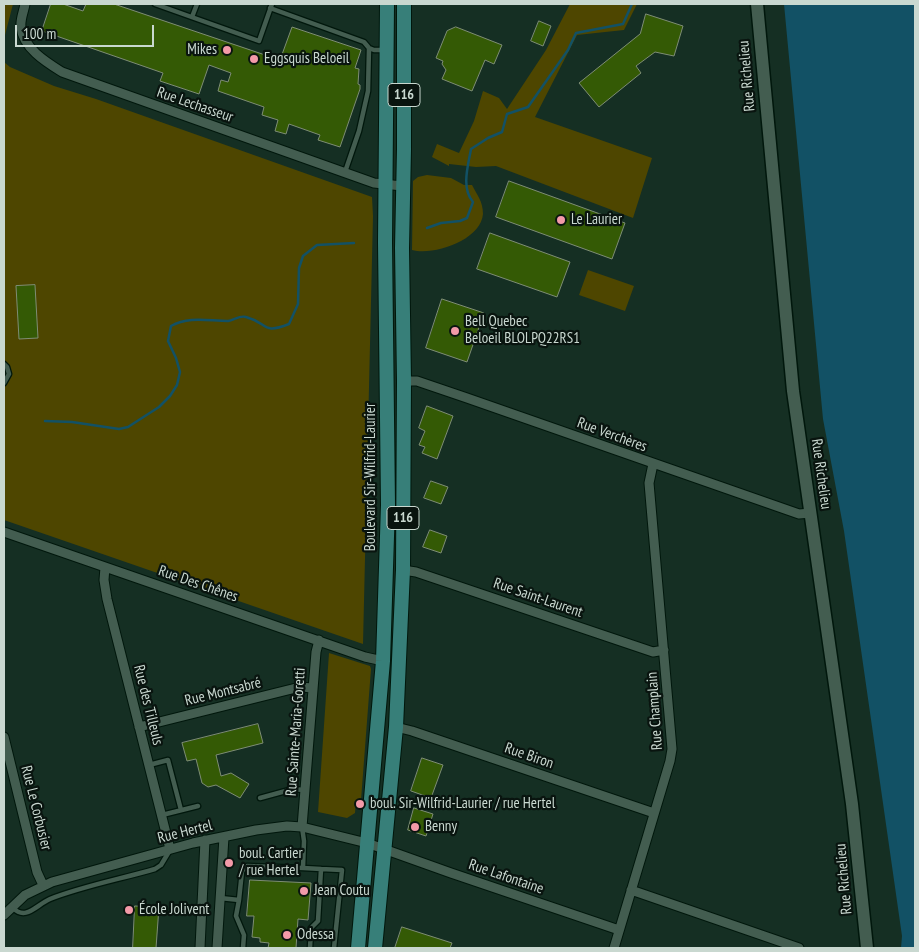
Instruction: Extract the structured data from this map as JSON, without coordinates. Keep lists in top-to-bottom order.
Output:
{
  "streets": {
    "main road": ["Rue Richelieu", "116", "Boulevard Sir-Wilfrid-Laurier"],
    "street": [
      "Rue Lechasseur",
      "Rue Verchères",
      "Rue Des Chênes",
      "Rue Saint-Laurent",
      "Rue Montsabré",
      "Rue des Tilleuls",
      "Rue Champlain",
      "Rue Sainte-Maria-Goretti",
      "Rue Biron",
      "Rue Le Corbusier",
      "Rue Hertel",
      "Rue Lafontaine"
    ]
  },
  "crossings": [
    ["Rue Richelieu", "Rue Verchères"],
    ["116", "Rue Lechasseur"],
    ["116", "Rue Verchères"],
    ["116", "Rue Saint-Laurent"],
    ["116", "Rue Biron"],
    ["116", "Rue Hertel"],
    ["116", "Rue Lafontaine"],
    ["Rue Lechasseur", "Boulevard Sir-Wilfrid-Laurier"],
    ["Rue Verchères", "Rue Champlain"],
    ["Boulevard Sir-Wilfrid-Laurier", "Rue Des Chênes"],
    ["Boulevard Sir-Wilfrid-Laurier", "Rue Hertel"],
    ["Rue Des Chênes", "Rue des Tilleuls"],
    ["Rue Des Chênes", "Rue Sainte-Maria-Goretti"],
    ["Rue Saint-Laurent", "Rue Champlain"],
    ["Rue Montsabré", "Rue des Tilleuls"],
    ["Rue Montsabré", "Rue Sainte-Maria-Goretti"],
    ["Rue des Tilleuls", "Rue Hertel"],
    ["Rue Champlain", "Rue Biron"],
    ["Rue Champlain", "Rue Lafontaine"],
    ["Rue Sainte-Maria-Goretti", "Rue Hertel"],
    ["Rue Le Corbusier", "Rue Hertel"],
    ["Rue Hertel", "Rue Lafontaine"]
  ],
  "places": [
    "Mikes",
    "Eggsquis Beloeil",
    "Le Laurier",
    "Bell Quebec Beloeil BLOLPQ22RS1",
    "boul. Sir-Wilfrid-Laurier / rue Hertel",
    "Benny",
    "boul. Cartier / rue Hertel",
    "Jean Coutu",
    "École Jolivent",
    "Odessa"
  ],
  "scale_bar": "100 m"
}
